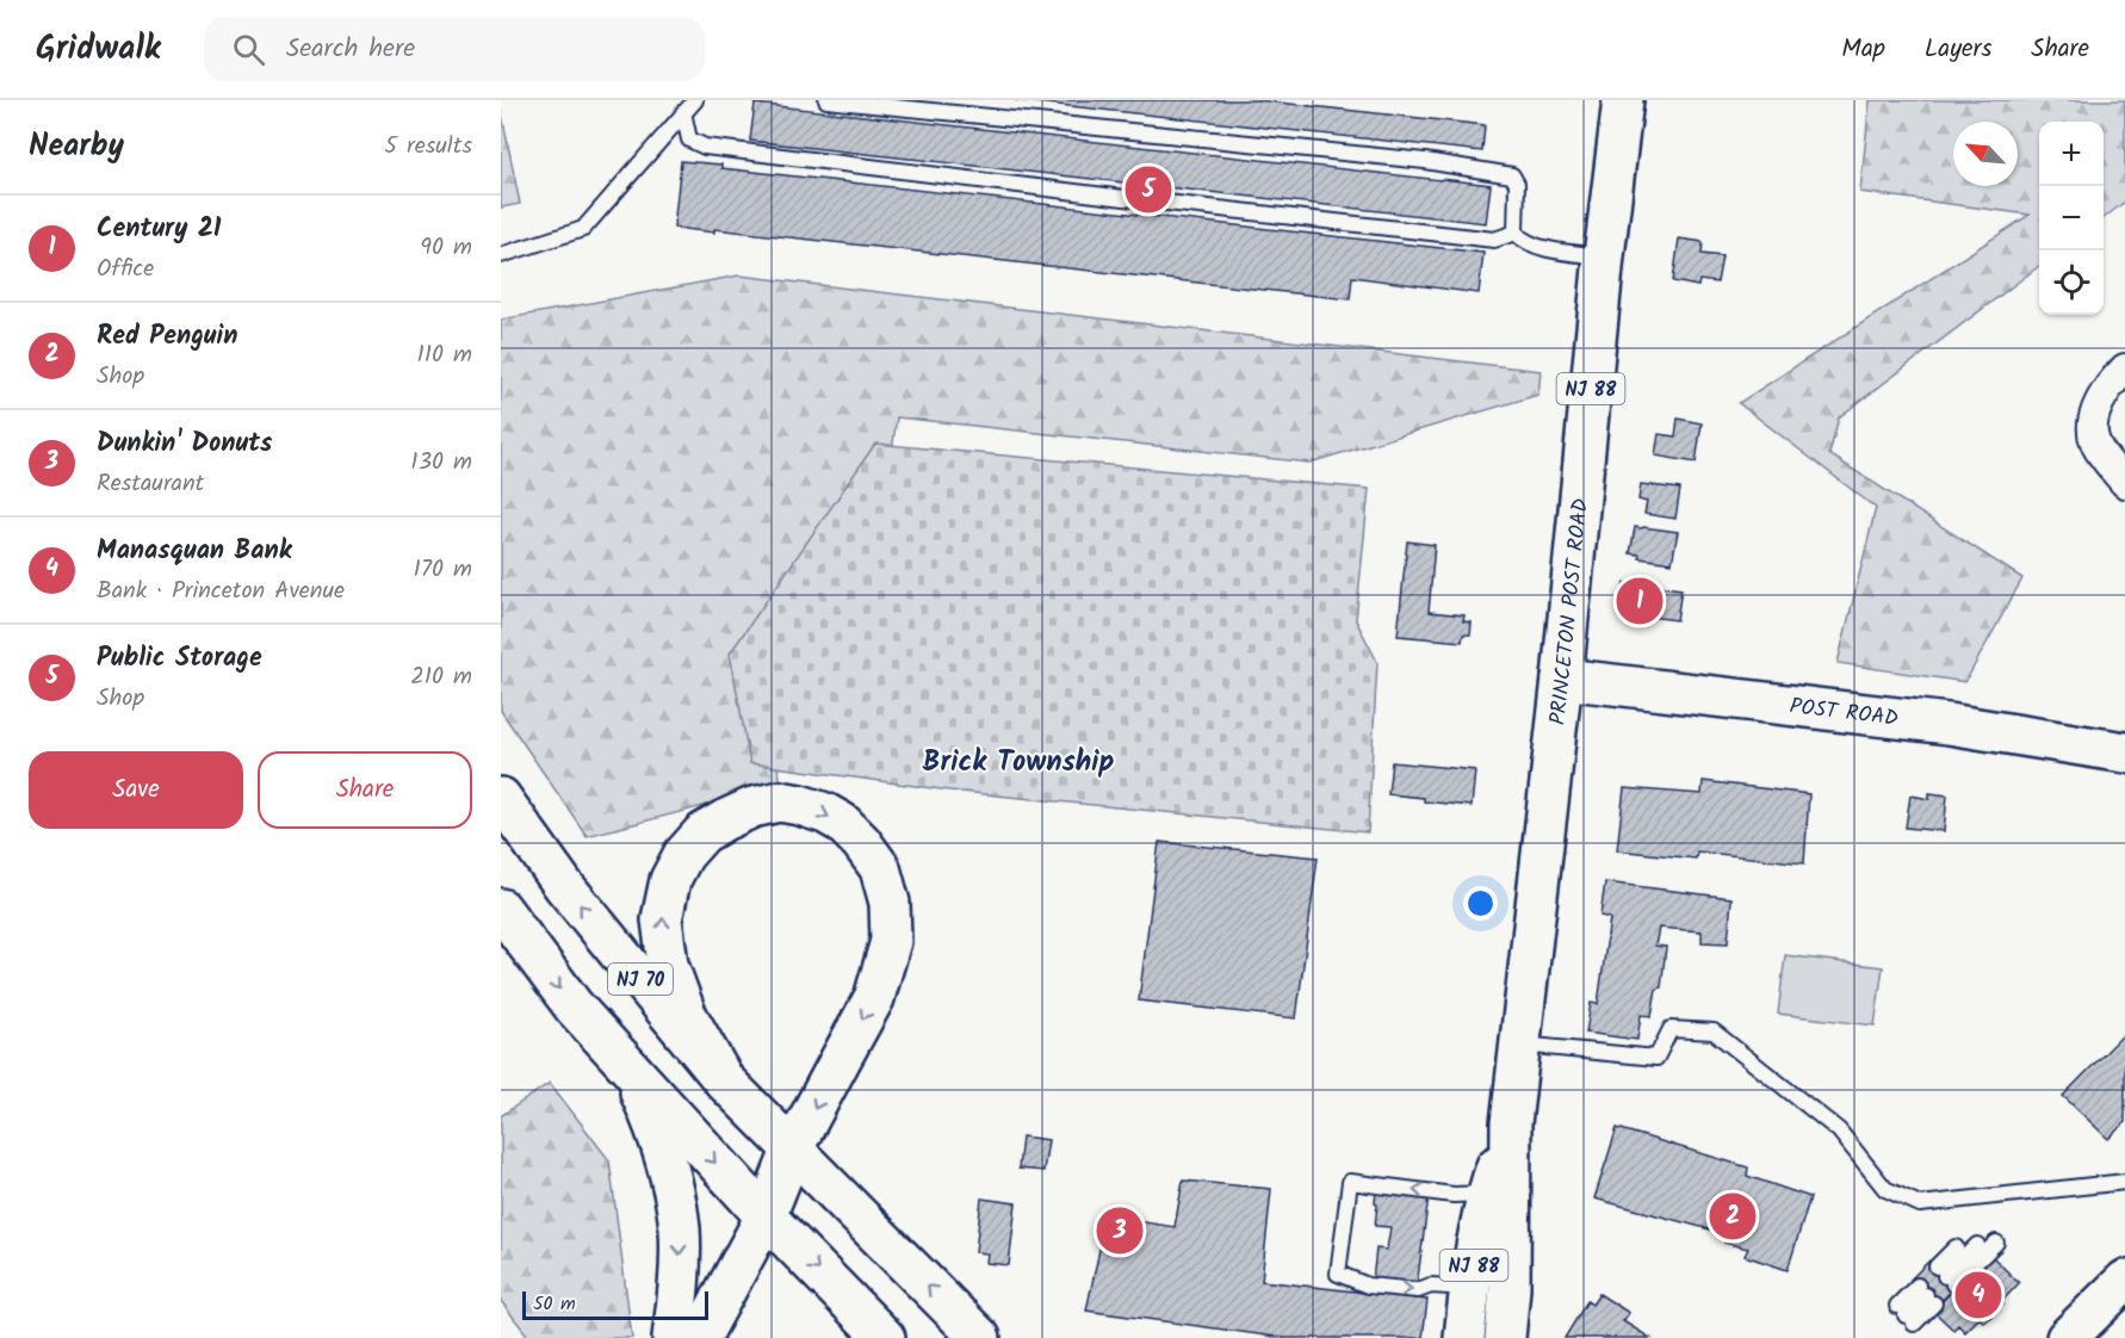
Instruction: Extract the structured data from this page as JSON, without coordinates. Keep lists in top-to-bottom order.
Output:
{
  "streets": {
    "main road": [
      "NJ 88",
      "PRINCETON POST ROAD",
      "POST ROAD",
      "NJ 70"
    ]
  },
  "crossings": [
    ["PRINCETON POST ROAD", "POST ROAD"]
  ],
  "districts": ["Brick Township"],
  "scale_bar": "50 m",
  "north": "top left",
  "page": {
    "header": "Gridwalk",
    "search": "Search here",
    "nav": ["Map", "Layers", "Share"],
    "heading": ["Nearby", "5 results"],
    "map_buttons": ["+", "−"],
    "pins": [
      "5",
      "1",
      "2",
      "3",
      "4"
    ],
    "list": [
      {
        "mark": "1",
        "name": "Century 21",
        "note": "Office",
        "value": "90 m"
      },
      {
        "mark": "2",
        "name": "Red Penguin",
        "note": "Shop",
        "value": "110 m"
      },
      {
        "mark": "3",
        "name": "Dunkin' Donuts",
        "note": "Restaurant",
        "value": "130 m"
      },
      {
        "mark": "4",
        "name": "Manasquan Bank",
        "note": "Bank · Princeton Avenue",
        "value": "170 m"
      },
      {
        "mark": "5",
        "name": "Public Storage",
        "note": "Shop",
        "value": "210 m"
      }
    ],
    "buttons": ["Save", "Share"],
    "scale": "50 m"
  }
}
